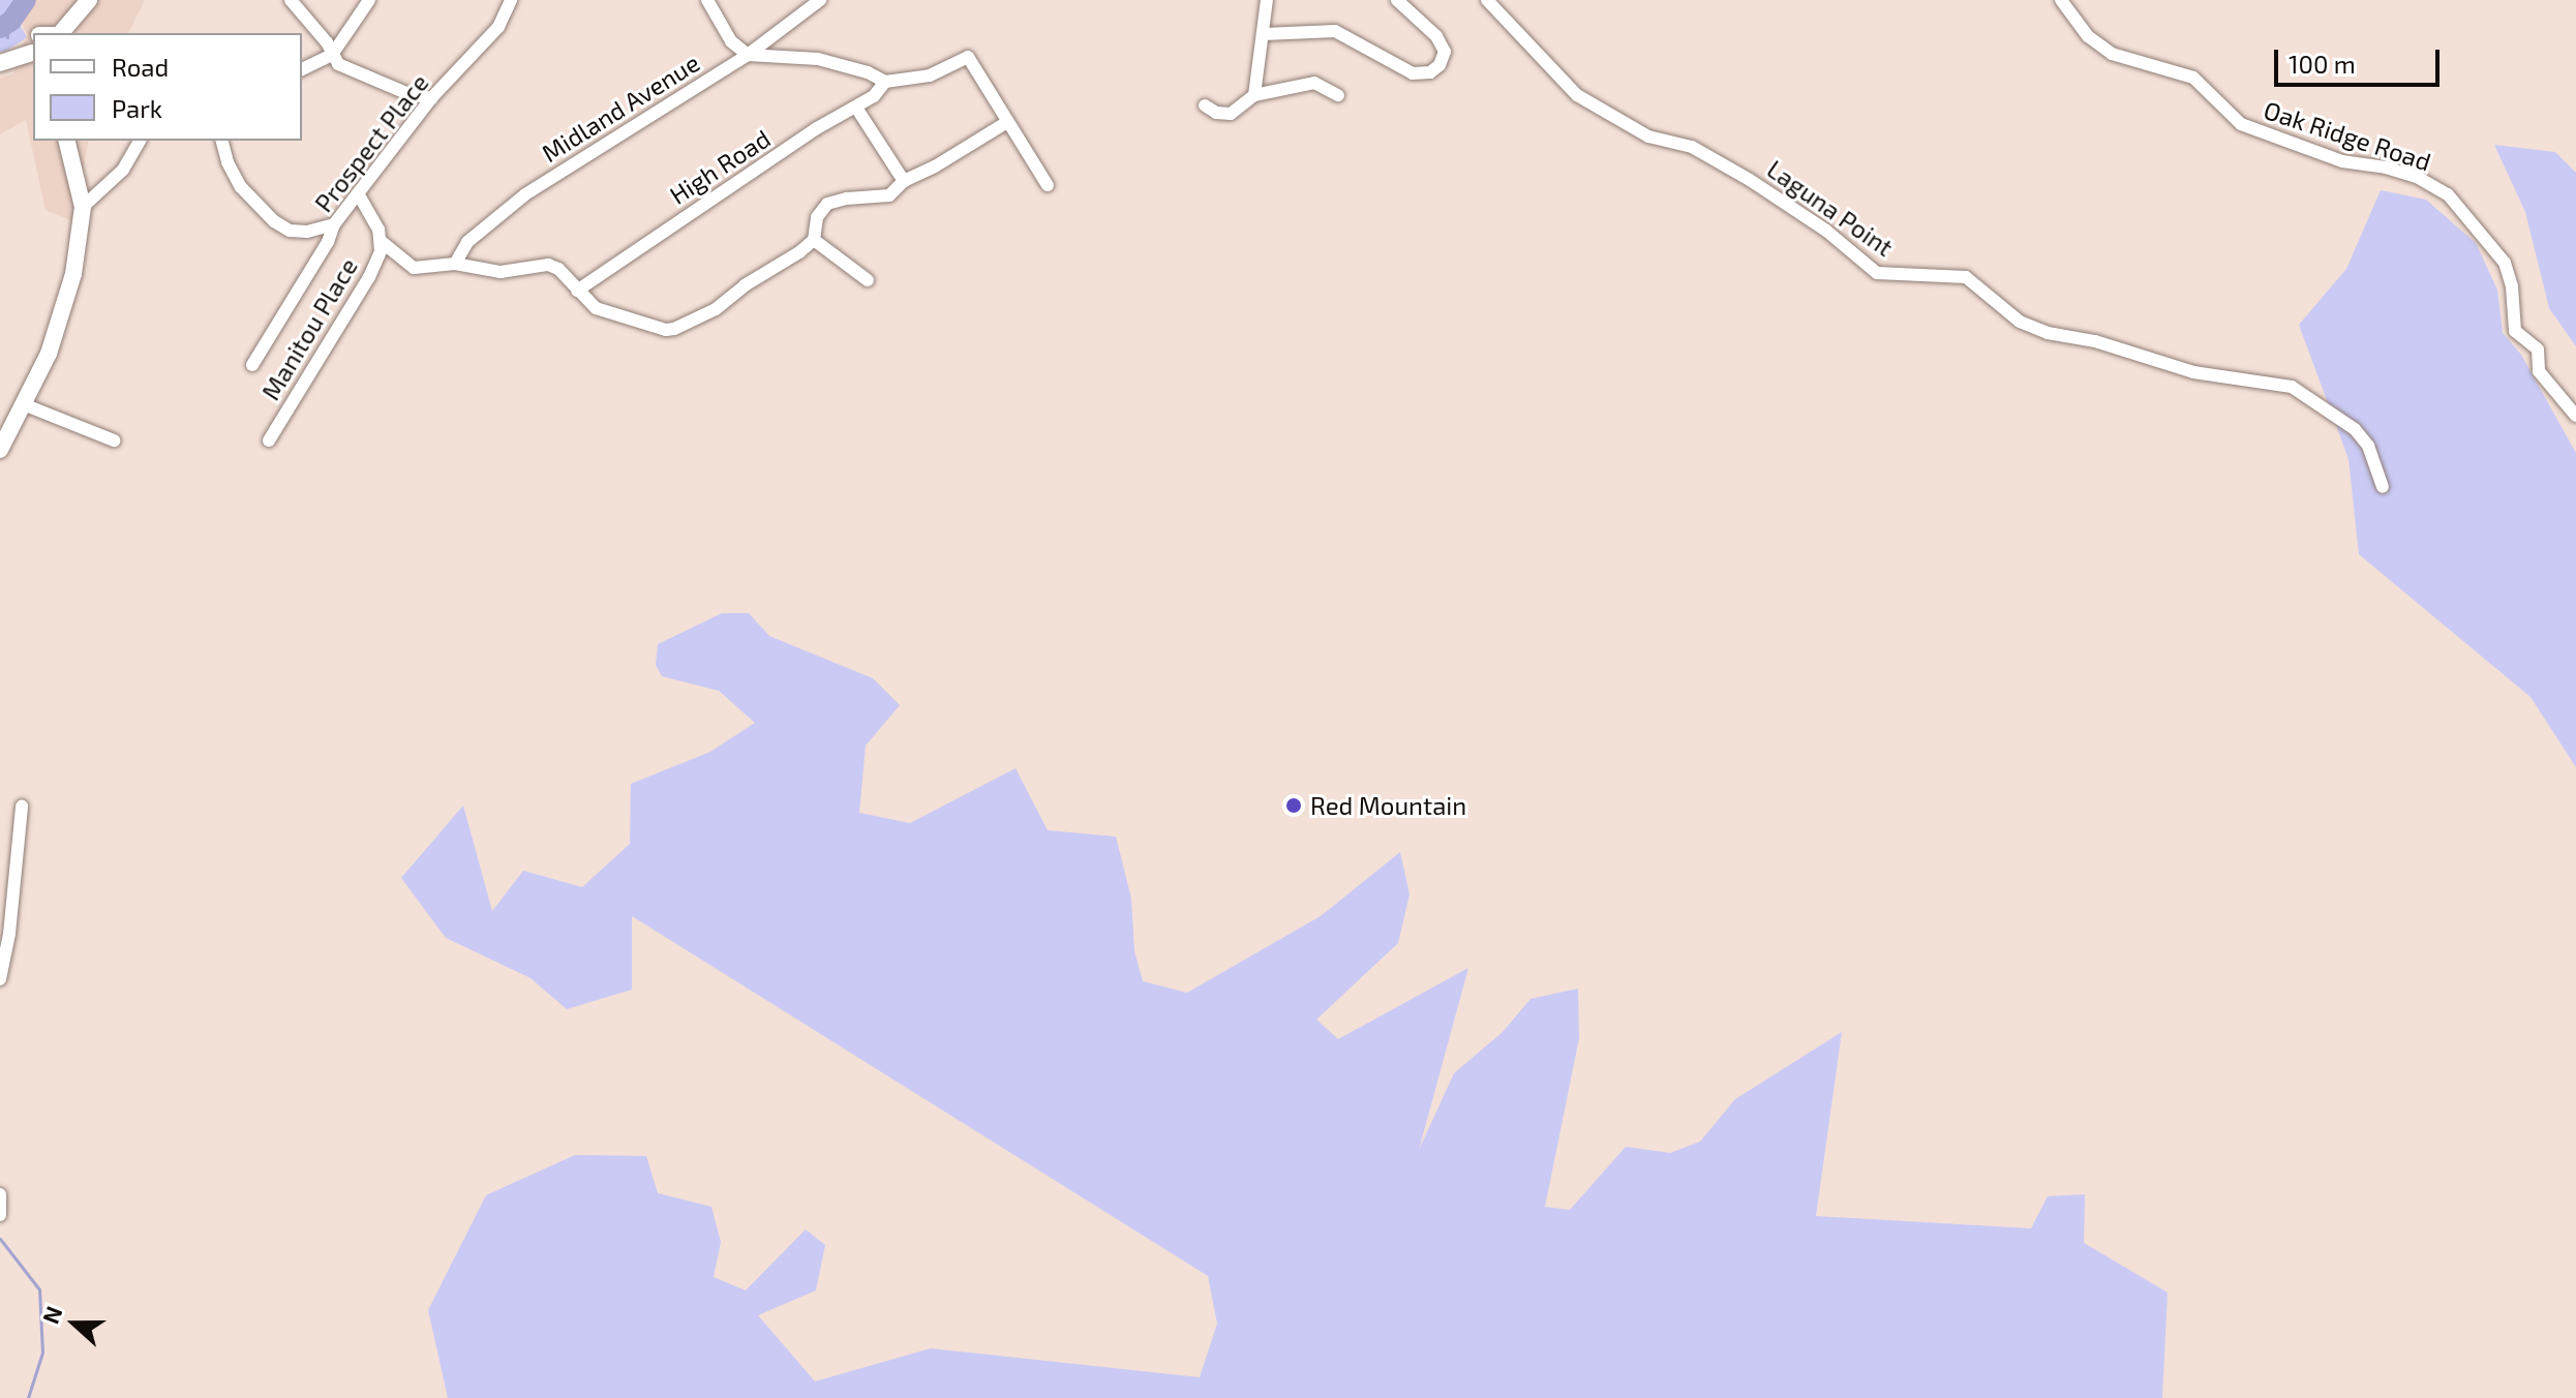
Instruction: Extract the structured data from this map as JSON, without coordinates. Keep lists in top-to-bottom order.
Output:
{
  "streets": {
    "street": [
      "Midland Avenue",
      "Oak Ridge Road",
      "Prospect Place",
      "High Road",
      "Laguna Point",
      "Manitou Place"
    ]
  },
  "crossings": [
    ["Prospect Place", "Manitou Place"]
  ],
  "places": ["Red Mountain"],
  "legend": ["Road", "Park"],
  "scale_bar": "100 m",
  "north": "left"
}
